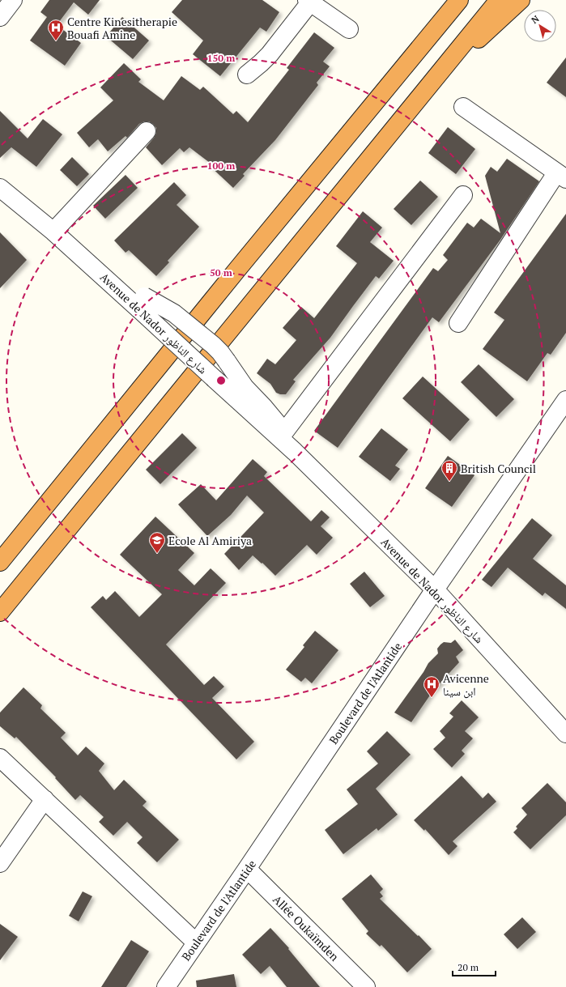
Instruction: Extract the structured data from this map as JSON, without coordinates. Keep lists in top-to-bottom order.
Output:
{
  "streets": {
    "street": ["Avenue de Nador شارع الناظور", "Boulevard de l'Atlantide", "Allée Oukaïmden"]
  },
  "crossings": [
    ["Avenue de Nador شارع الناظور", "Boulevard de l'Atlantide"],
    ["Boulevard de l'Atlantide", "Allée Oukaïmden"]
  ],
  "places": {
    "hospital": ["Centre Kinesitherapie Bouafi Amine", "Avicenne ابن سينا"],
    "building": ["British Council"],
    "school or university": ["Ecole Al Amiriya"]
  },
  "scale_bar": "20 m",
  "north": "top left",
  "rings": ["150 m", "100 m", "50 m"]
}
